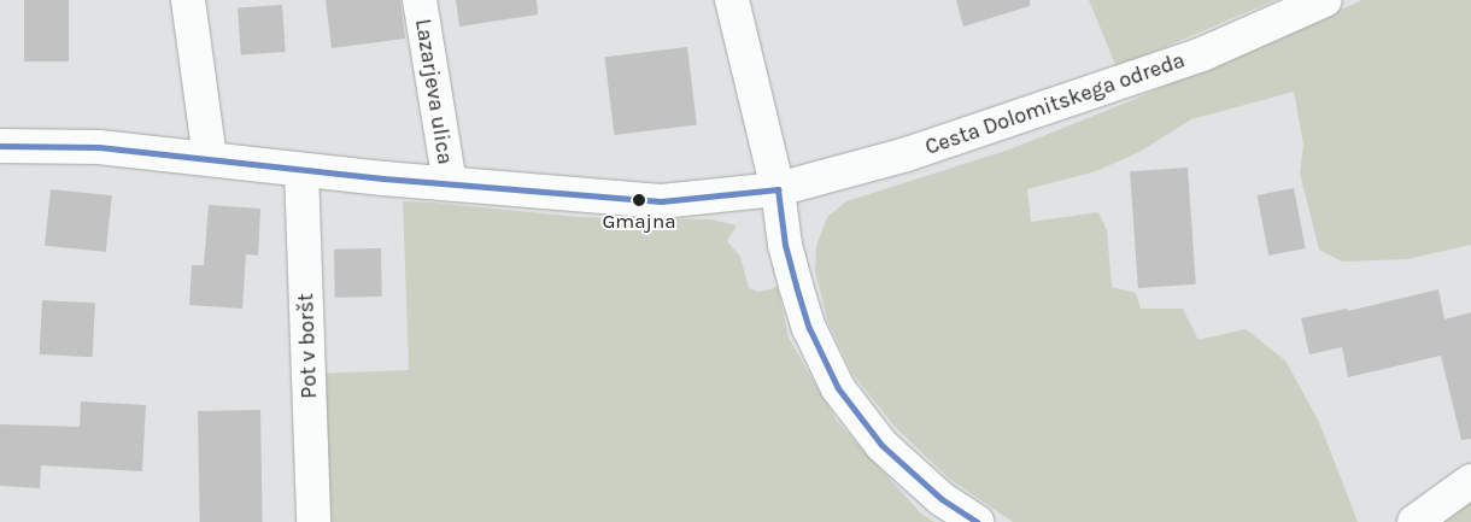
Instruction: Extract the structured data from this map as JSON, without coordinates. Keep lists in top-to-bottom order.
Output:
{
  "streets": {
    "street": ["Lazarjeva ulica", "Cesta Dolomitskega odreda", "Pot v boršt"]
  },
  "crossings": [
    ["Lazarjeva ulica", "Cesta Dolomitskega odreda"],
    ["Cesta Dolomitskega odreda", "Pot v boršt"]
  ],
  "places": ["Gmajna"]
}
